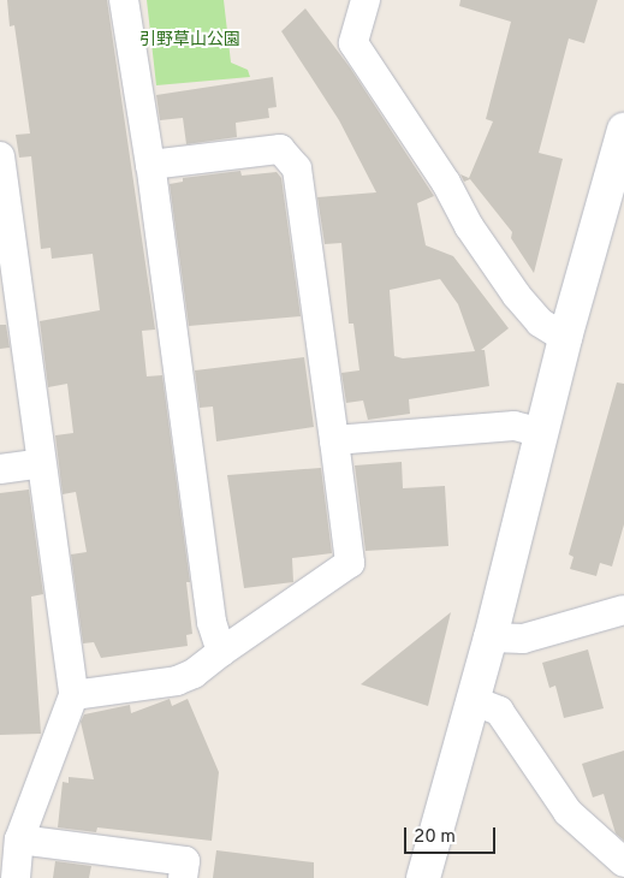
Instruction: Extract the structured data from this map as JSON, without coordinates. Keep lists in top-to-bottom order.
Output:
{
  "parks": ["引野草山公園"],
  "scale_bar": "20 m"
}
